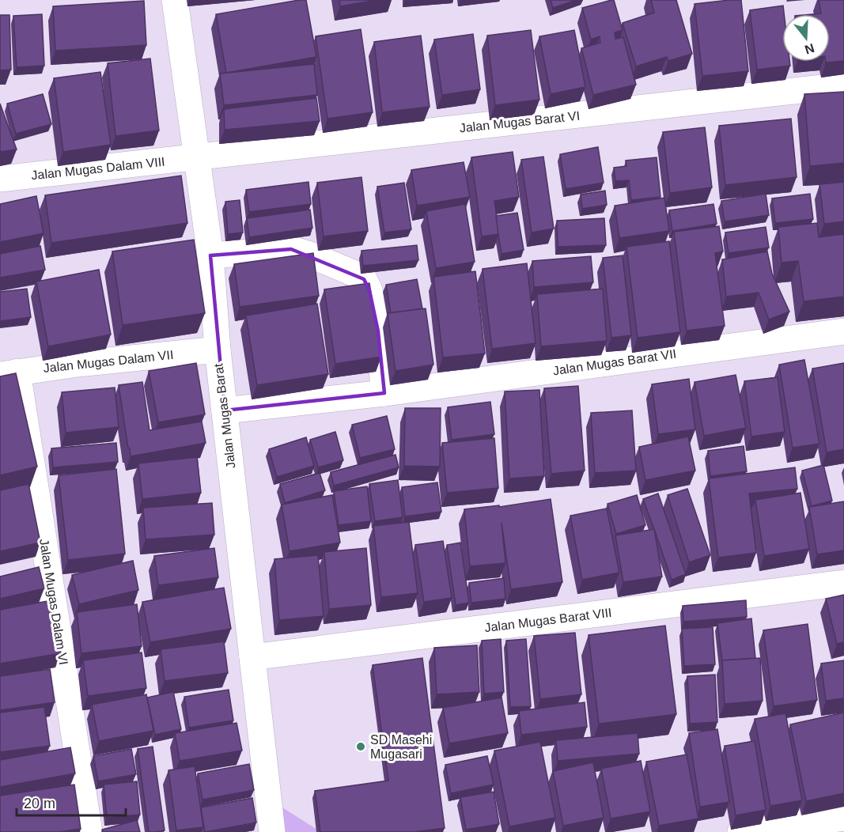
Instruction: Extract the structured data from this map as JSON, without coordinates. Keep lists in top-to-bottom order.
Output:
{
  "streets": {
    "street": [
      "Jalan Mugas Barat VI",
      "Jalan Mugas Dalam VIII",
      "Jalan Mugas Dalam VII",
      "Jalan Mugas Barat VII",
      "Jalan Mugas Barat",
      "Jalan Mugas Dalam VI",
      "Jalan Mugas Barat VIII"
    ]
  },
  "crossings": [
    ["Jalan Mugas Barat VI", "Jalan Mugas Dalam VIII"],
    ["Jalan Mugas Barat VI", "Jalan Mugas Barat"],
    ["Jalan Mugas Dalam VIII", "Jalan Mugas Barat"],
    ["Jalan Mugas Dalam VII", "Jalan Mugas Barat"],
    ["Jalan Mugas Dalam VII", "Jalan Mugas Dalam VI"],
    ["Jalan Mugas Barat VII", "Jalan Mugas Barat"],
    ["Jalan Mugas Barat", "Jalan Mugas Barat VIII"]
  ],
  "places": ["SD Masehi Mugasari"],
  "scale_bar": "20 m",
  "north": "bottom"
}
